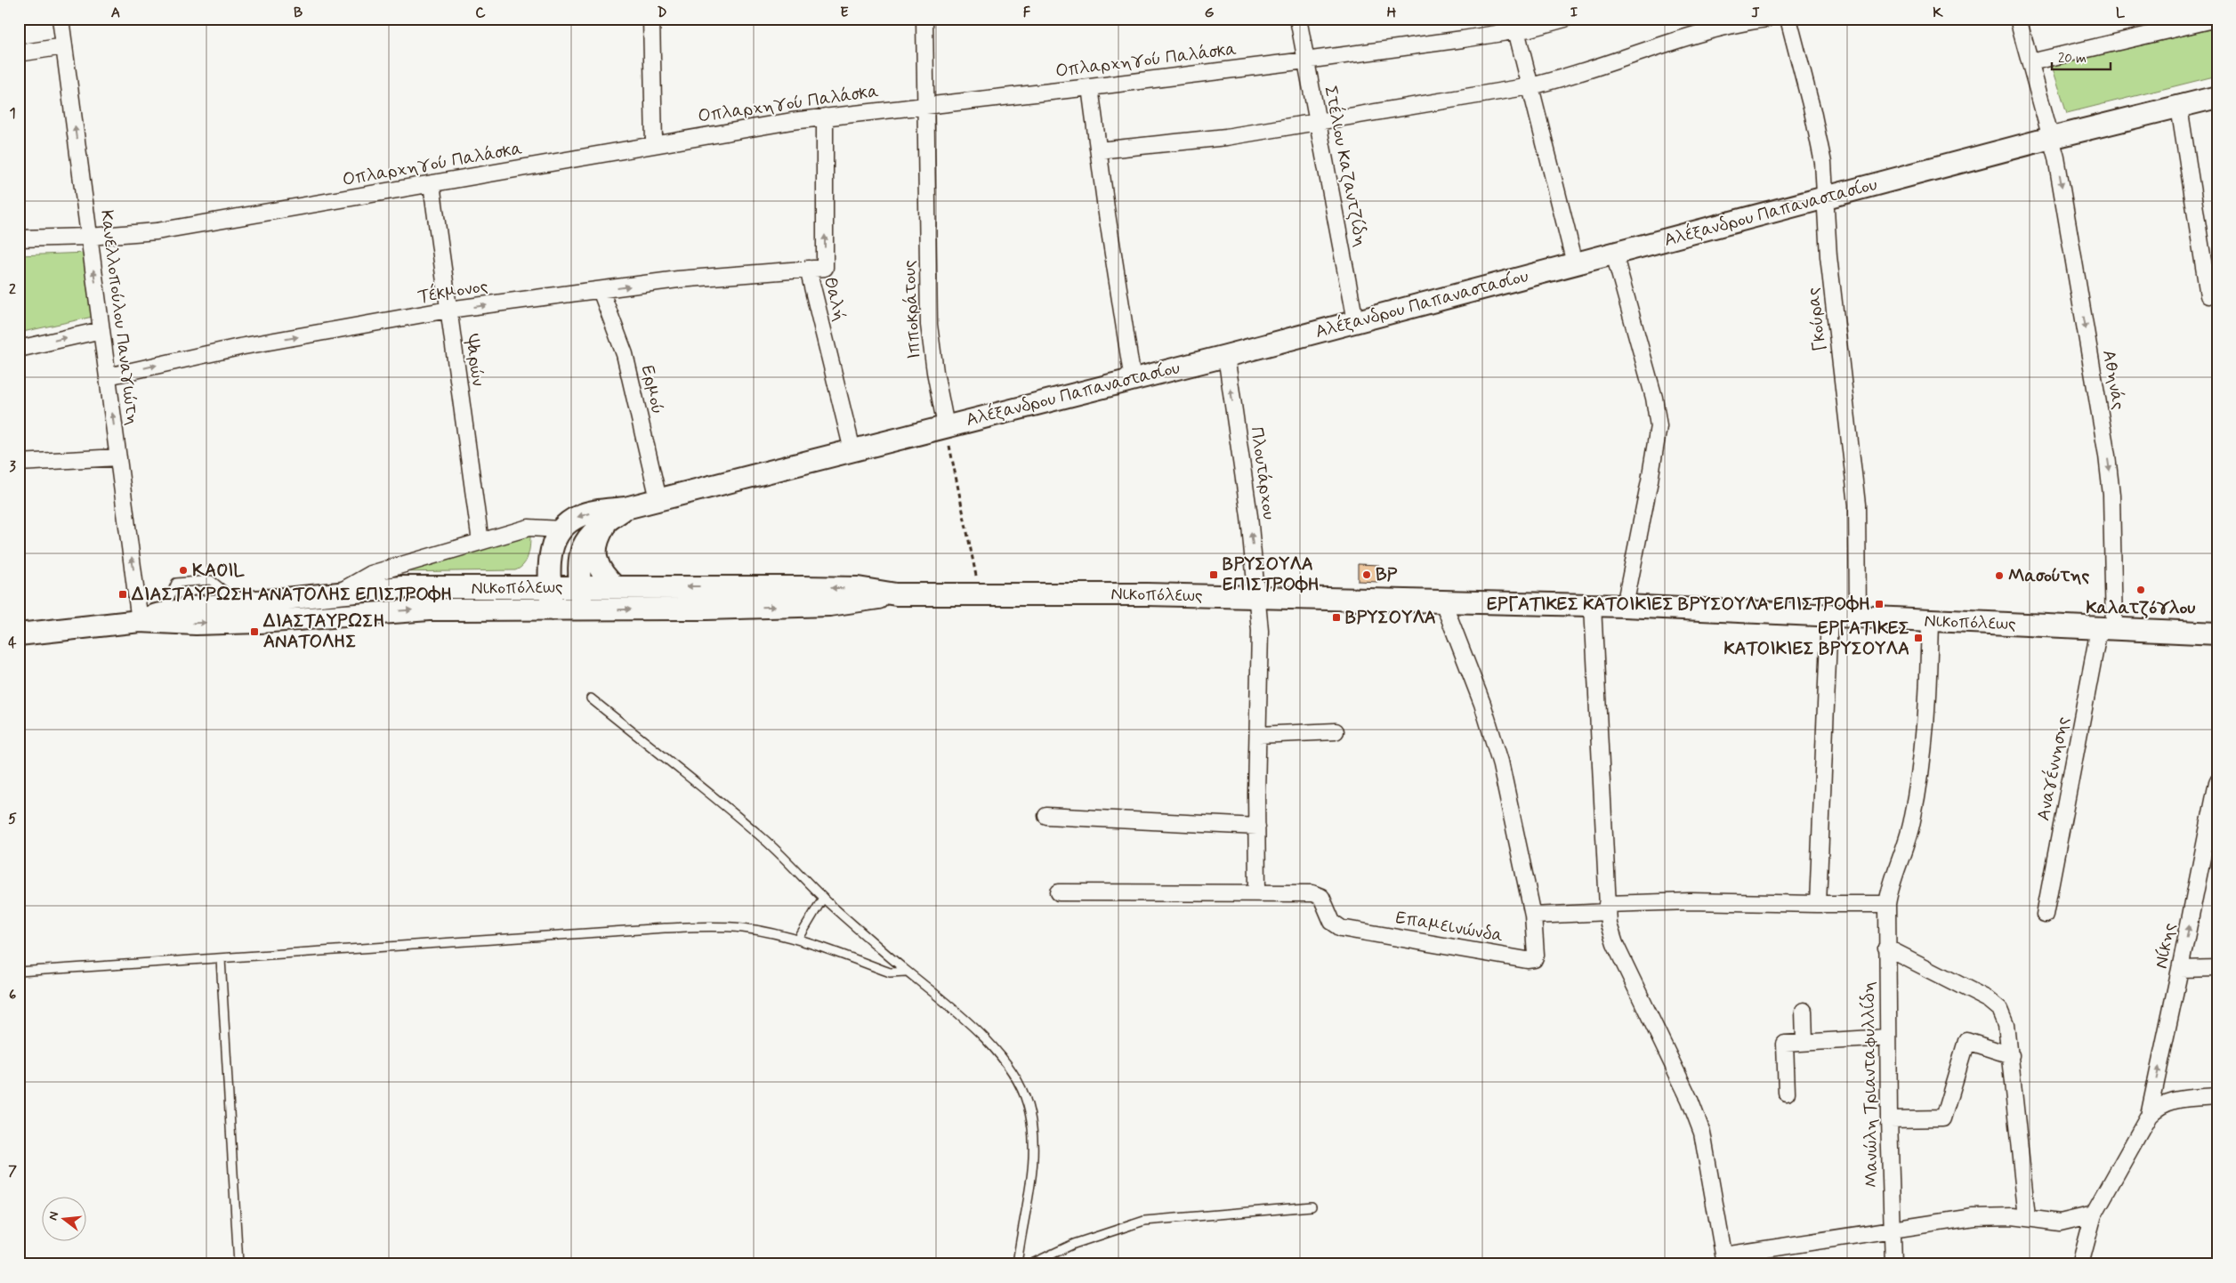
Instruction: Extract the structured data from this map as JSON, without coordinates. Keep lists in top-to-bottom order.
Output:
{
  "streets": {
    "main road": ["Αλέξανδρου Παπαναστασίου", "Νικοπόλεως"],
    "street": [
      "Οπλαρχηγού Παλάσκα",
      "Στέλιου Καζαντζίδη",
      "Τέκμονος",
      "Θαλή",
      "Ιπποκράτους",
      "Κανελλοπούλου Παναγιώτη",
      "Γκούρας",
      "Ψαρών",
      "Αθηνάς",
      "Ερμού",
      "Πλουτάρχου",
      "Αναγέννησης",
      "Επαμεινώνδα",
      "Νίκης",
      "Μανώλη Τριανταφυλλίδη"
    ]
  },
  "crossings": [
    ["Οπλαρχηγού Παλάσκα", "Στέλιου Καζαντζίδη"],
    ["Οπλαρχηγού Παλάσκα", "Θαλή"],
    ["Οπλαρχηγού Παλάσκα", "Ιπποκράτους"],
    ["Οπλαρχηγού Παλάσκα", "Κανελλοπούλου Παναγιώτη"],
    ["Οπλαρχηγού Παλάσκα", "Ψαρών"],
    ["Στέλιου Καζαντζίδη", "Αλέξανδρου Παπαναστασίου"],
    ["Αλέξανδρου Παπαναστασίου", "Θαλή"],
    ["Αλέξανδρου Παπαναστασίου", "Ιπποκράτους"],
    ["Αλέξανδρου Παπαναστασίου", "Γκούρας"],
    ["Αλέξανδρου Παπαναστασίου", "Αθηνάς"],
    ["Αλέξανδρου Παπαναστασίου", "Ερμού"],
    ["Αλέξανδρου Παπαναστασίου", "Πλουτάρχου"],
    ["Αλέξανδρου Παπαναστασίου", "Νικοπόλεως"],
    ["Τέκμονος", "Θαλή"],
    ["Τέκμονος", "Κανελλοπούλου Παναγιώτη"],
    ["Τέκμονος", "Ψαρών"],
    ["Τέκμονος", "Ερμού"],
    ["Κανελλοπούλου Παναγιώτη", "Νικοπόλεως"],
    ["Γκούρας", "Νικοπόλεως"],
    ["Αθηνάς", "Νικοπόλεως"],
    ["Αθηνάς", "Αναγέννησης"],
    ["Πλουτάρχου", "Νικοπόλεως"],
    ["Πλουτάρχου", "Επαμεινώνδα"],
    ["Νικοπόλεως", "Αναγέννησης"],
    ["Νικοπόλεως", "Μανώλη Τριανταφυλλίδη"]
  ],
  "one_way": [
    "Τέκμονος",
    "Κανελλοπούλου Παναγιώτη",
    "Πλουτάρχου",
    "Νίκης"
  ],
  "places": {
    "other": [
      "KAOIL",
      "BP",
      "Μασούτης",
      "Καλατζόγλου"
    ],
    "transit": [
      "ΒΡΥΣΟΥΛΑ ΕΠΙΣΤΡΟΦΗ",
      "ΔΙΑΣΤΑΥΡΩΣΗ ΑΝΑΤΟΛΗΣ ΕΠΙΣΤΡΟΦΗ",
      "ΕΡΓΑΤΙΚΕΣ ΚΑΤΟΙΚΙΕΣ ΒΡΥΣΟΥΛΑ ΕΠΙΣΤΡΟΦΗ",
      "ΒΡΥΣΟΥΛΑ",
      "ΔΙΑΣΤΑΥΡΩΣΗ ΑΝΑΤΟΛΗΣ",
      "ΕΡΓΑΤΙΚΕΣ ΚΑΤΟΙΚΙΕΣ ΒΡΥΣΟΥΛΑ"
    ]
  },
  "scale_bar": "20 m",
  "north": "left",
  "grid": {
    "columns": [
      "A",
      "B",
      "C",
      "D",
      "E",
      "F",
      "G",
      "H",
      "I",
      "J",
      "K",
      "L"
    ],
    "rows": [
      "1",
      "2",
      "3",
      "4",
      "5",
      "6",
      "7"
    ]
  }
}
